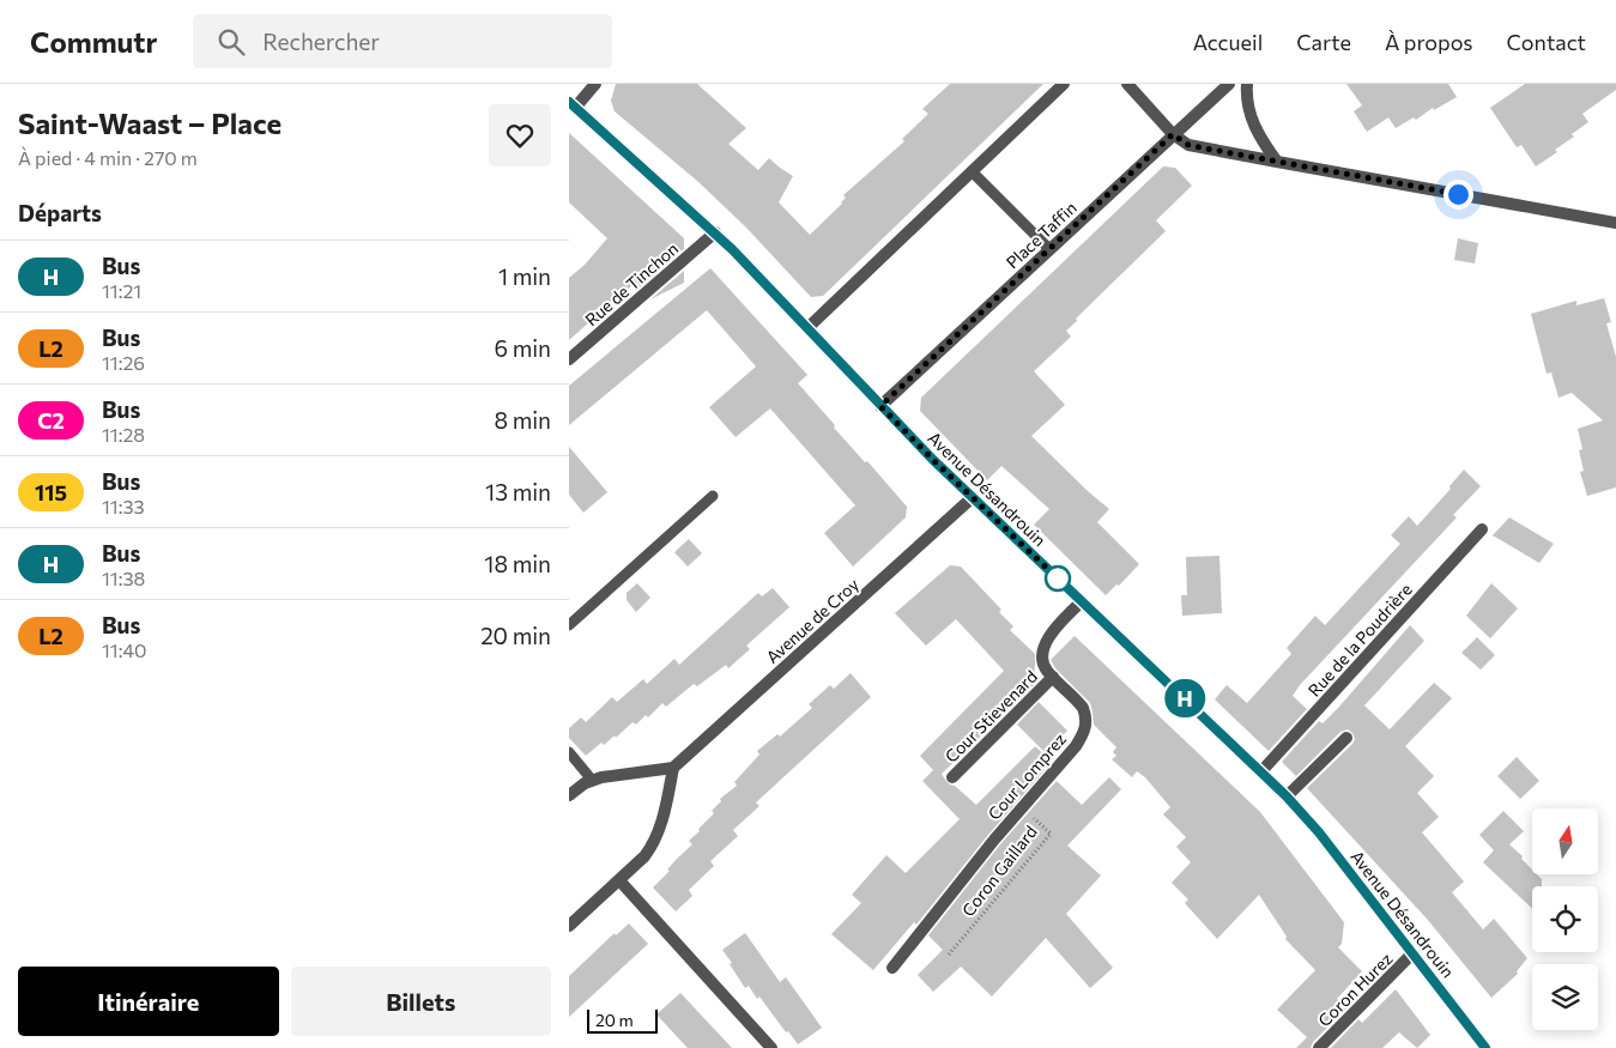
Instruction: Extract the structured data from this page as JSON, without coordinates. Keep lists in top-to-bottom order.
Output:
{
  "streets": {
    "main road": ["Avenue Désandrouin"],
    "street": [
      "Place Taffin",
      "Rue de Tinchon",
      "Avenue de Croy",
      "Rue de la Poudrière",
      "Cour Stievenard",
      "Cour Lomprez",
      "Coron Hurez"
    ],
    "path": ["Coron Gaillard"]
  },
  "crossings": [
    ["Place Taffin", "Avenue Désandrouin"],
    ["Rue de Tinchon", "Avenue Désandrouin"],
    ["Avenue Désandrouin", "Avenue de Croy"],
    ["Avenue Désandrouin", "Rue de la Poudrière"],
    ["Avenue Désandrouin", "Cour Lomprez"],
    ["Avenue Désandrouin", "Coron Hurez"],
    ["Cour Stievenard", "Cour Lomprez"],
    ["Cour Lomprez", "Coron Gaillard"]
  ],
  "lines": ["bus line H"],
  "scale_bar": "20 m",
  "north": "top",
  "page": {
    "header": "Commutr",
    "search": "Rechercher",
    "nav": [
      "Accueil",
      "Carte",
      "À propos",
      "Contact"
    ],
    "heading": [
      ["Saint-Waast – Place", "À pied · 4 min · 270 m"],
      "Départs"
    ],
    "on_map": "H",
    "list": [
      {
        "mark": "H",
        "name": "Bus",
        "note": "11:21",
        "value": "1 min"
      },
      {
        "mark": "L2",
        "name": "Bus",
        "note": "11:26",
        "value": "6 min"
      },
      {
        "mark": "C2",
        "name": "Bus",
        "note": "11:28",
        "value": "8 min"
      },
      {
        "mark": "115",
        "name": "Bus",
        "note": "11:33",
        "value": "13 min"
      },
      {
        "mark": "H",
        "name": "Bus",
        "note": "11:38",
        "value": "18 min"
      },
      {
        "mark": "L2",
        "name": "Bus",
        "note": "11:40",
        "value": "20 min"
      }
    ],
    "buttons": ["Itinéraire", "Billets"],
    "scale": "20 m"
  }
}
